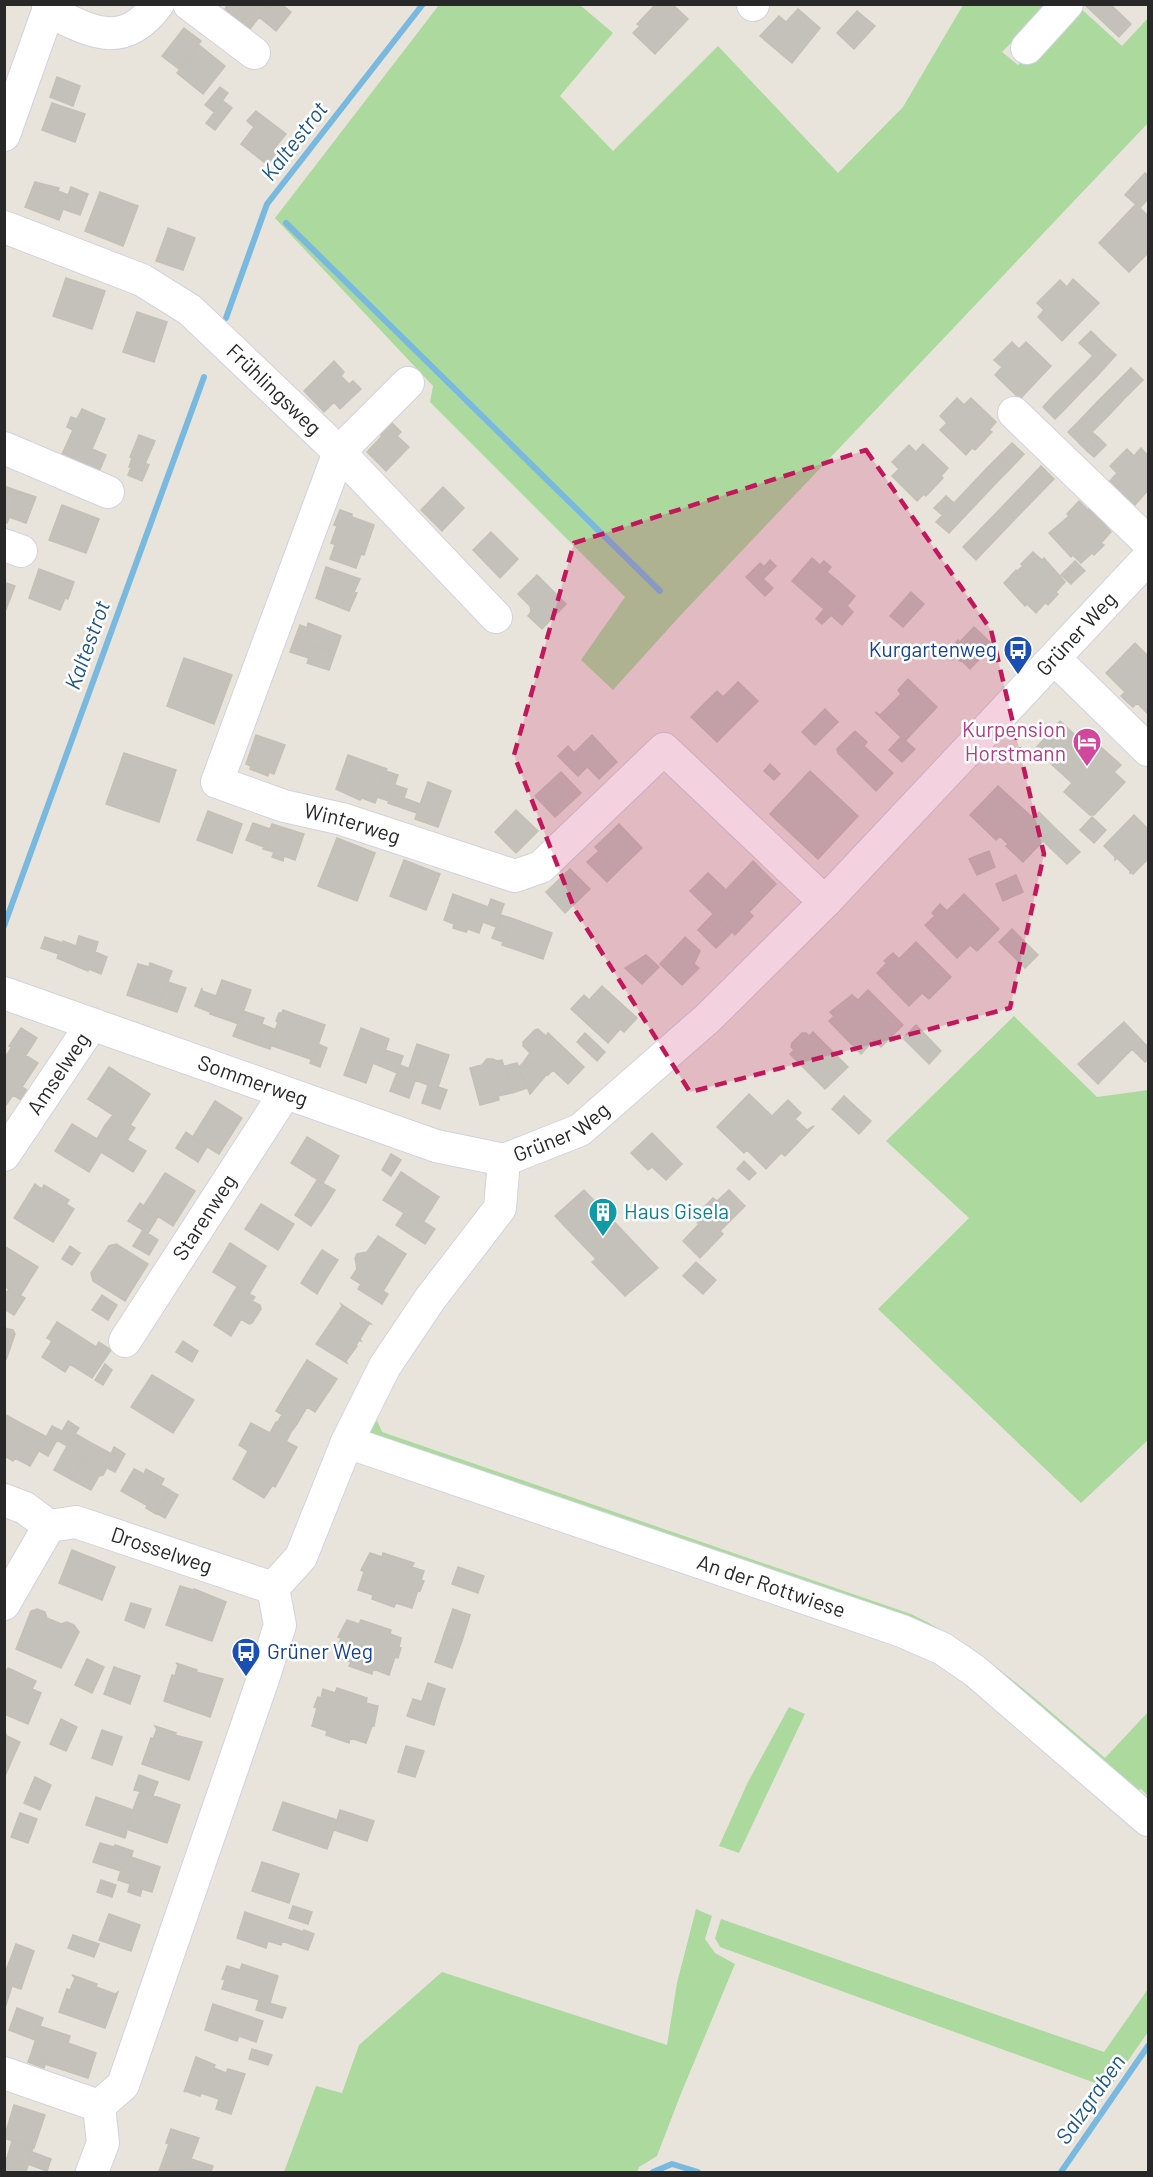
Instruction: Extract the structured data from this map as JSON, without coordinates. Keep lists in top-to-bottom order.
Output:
{
  "streets": {
    "street": [
      "Frühlingsweg",
      "Grüner Weg",
      "Winterweg",
      "Amselweg",
      "Sommerweg",
      "Starenweg",
      "Drosselweg",
      "An der Rottwiese"
    ]
  },
  "crossings": [
    ["Frühlingsweg", "Winterweg"],
    ["Grüner Weg", "Winterweg"],
    ["Grüner Weg", "Sommerweg"],
    ["Grüner Weg", "Drosselweg"],
    ["Grüner Weg", "An der Rottwiese"],
    ["Amselweg", "Sommerweg"],
    ["Sommerweg", "Starenweg"]
  ],
  "water": ["Kaltestrot", "Salzgraben"],
  "places": {
    "bus stop": ["Kurgartenweg", "Grüner Weg"],
    "hotel": ["Kurpension Horstmann"],
    "building": ["Haus Gisela"]
  }
}
